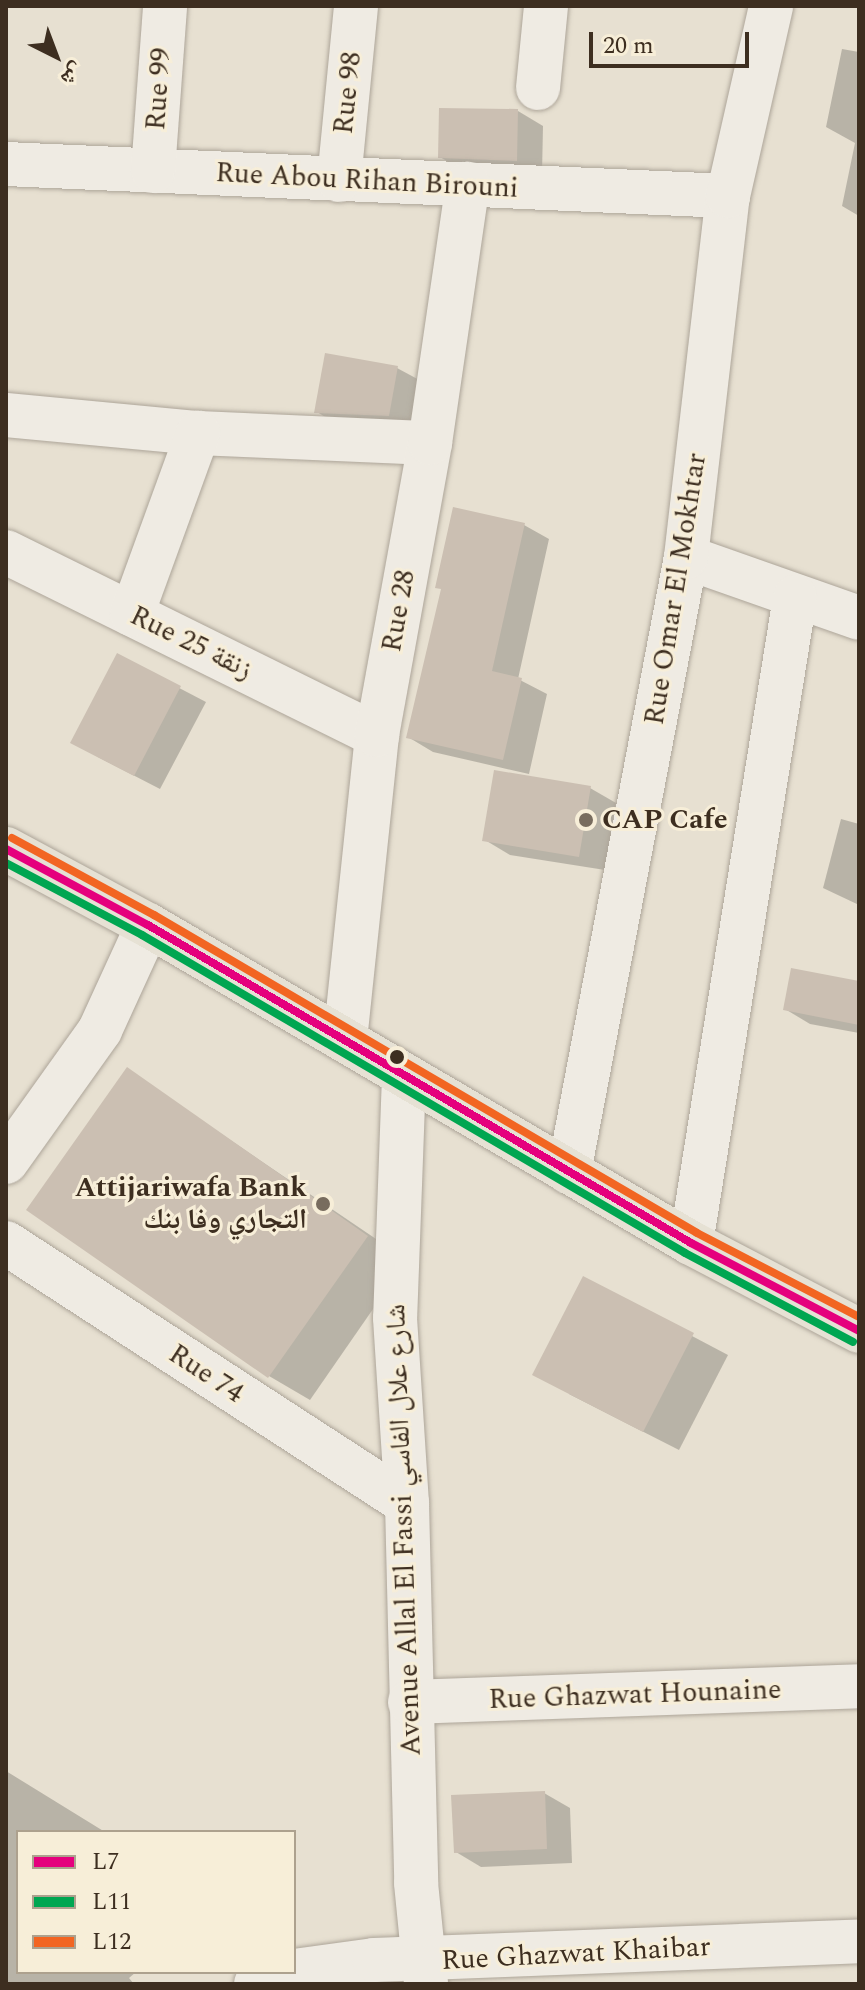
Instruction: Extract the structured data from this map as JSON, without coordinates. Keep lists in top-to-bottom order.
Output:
{
  "streets": {
    "street": [
      "Rue 99",
      "Rue 98",
      "Rue Abou Rihan Birouni",
      "Rue Omar El Mokhtar",
      "Rue 28",
      "Rue 25 زنقة",
      "Rue 74",
      "Avenue Allal El Fassi شارع علال الفاسي",
      "Rue Ghazwat Hounaine",
      "Rue Ghazwat Khaibar"
    ]
  },
  "crossings": [
    ["Rue 99", "Rue Abou Rihan Birouni"],
    ["Rue 98", "Rue Abou Rihan Birouni"],
    ["Rue Abou Rihan Birouni", "Rue Omar El Mokhtar"],
    ["Rue Abou Rihan Birouni", "Rue 28"],
    ["Rue 28", "Rue 25 زنقة"],
    ["Rue 74", "Avenue Allal El Fassi شارع علال الفاسي"],
    ["Avenue Allal El Fassi شارع علال الفاسي", "Rue Ghazwat Hounaine"],
    ["Avenue Allal El Fassi شارع علال الفاسي", "Rue Ghazwat Khaibar"]
  ],
  "places": ["CAP Cafe", "Attijariwafa Bank التجاري وفا بنك"],
  "lines": ["transit line L12", "transit line L7", "transit line L11"],
  "legend": ["L7", "L11", "L12"],
  "scale_bar": "20 m",
  "north": "bottom right"
}
